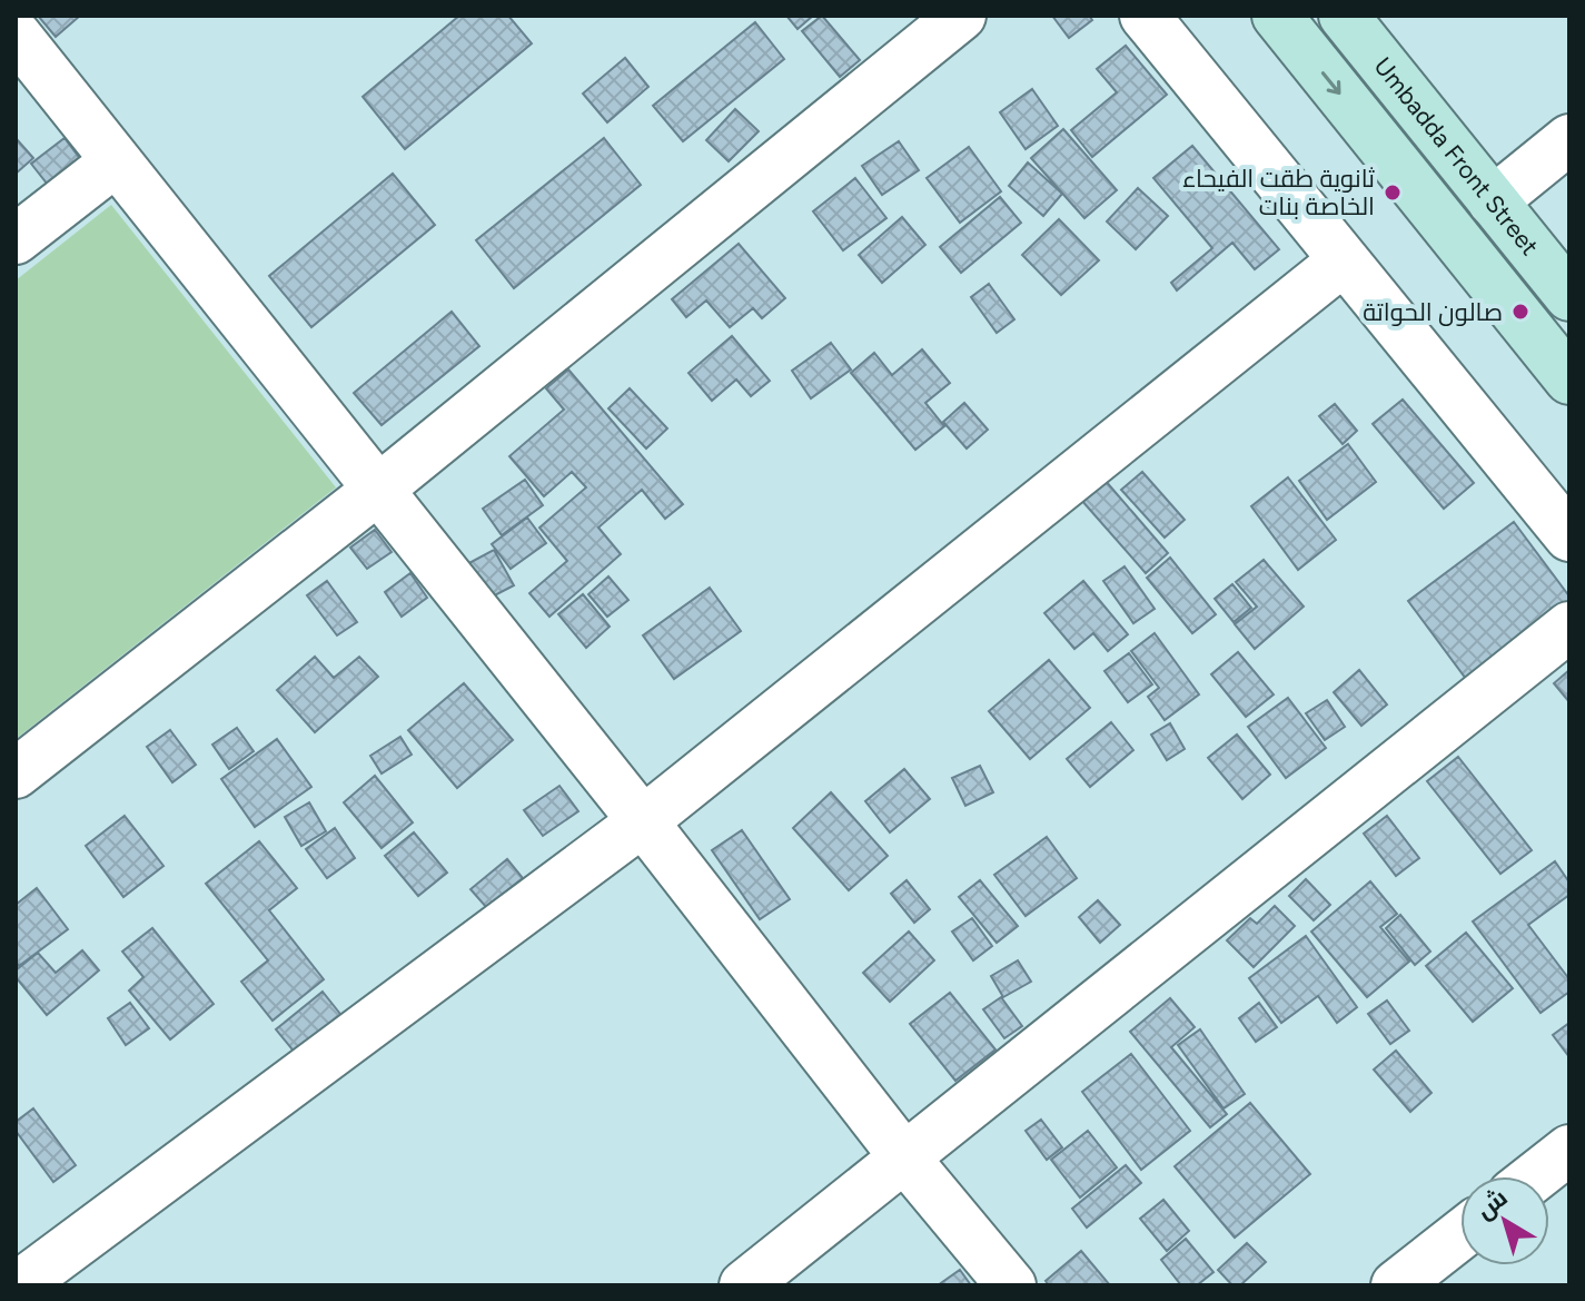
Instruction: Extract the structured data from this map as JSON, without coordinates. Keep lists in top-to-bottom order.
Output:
{
  "streets": {
    "main road": ["Umbadda Front Street"]
  },
  "places": ["ثانوية طقت الفيحاء الخاصة بنات", "صالون الحواتة"],
  "north": "top left"
}
